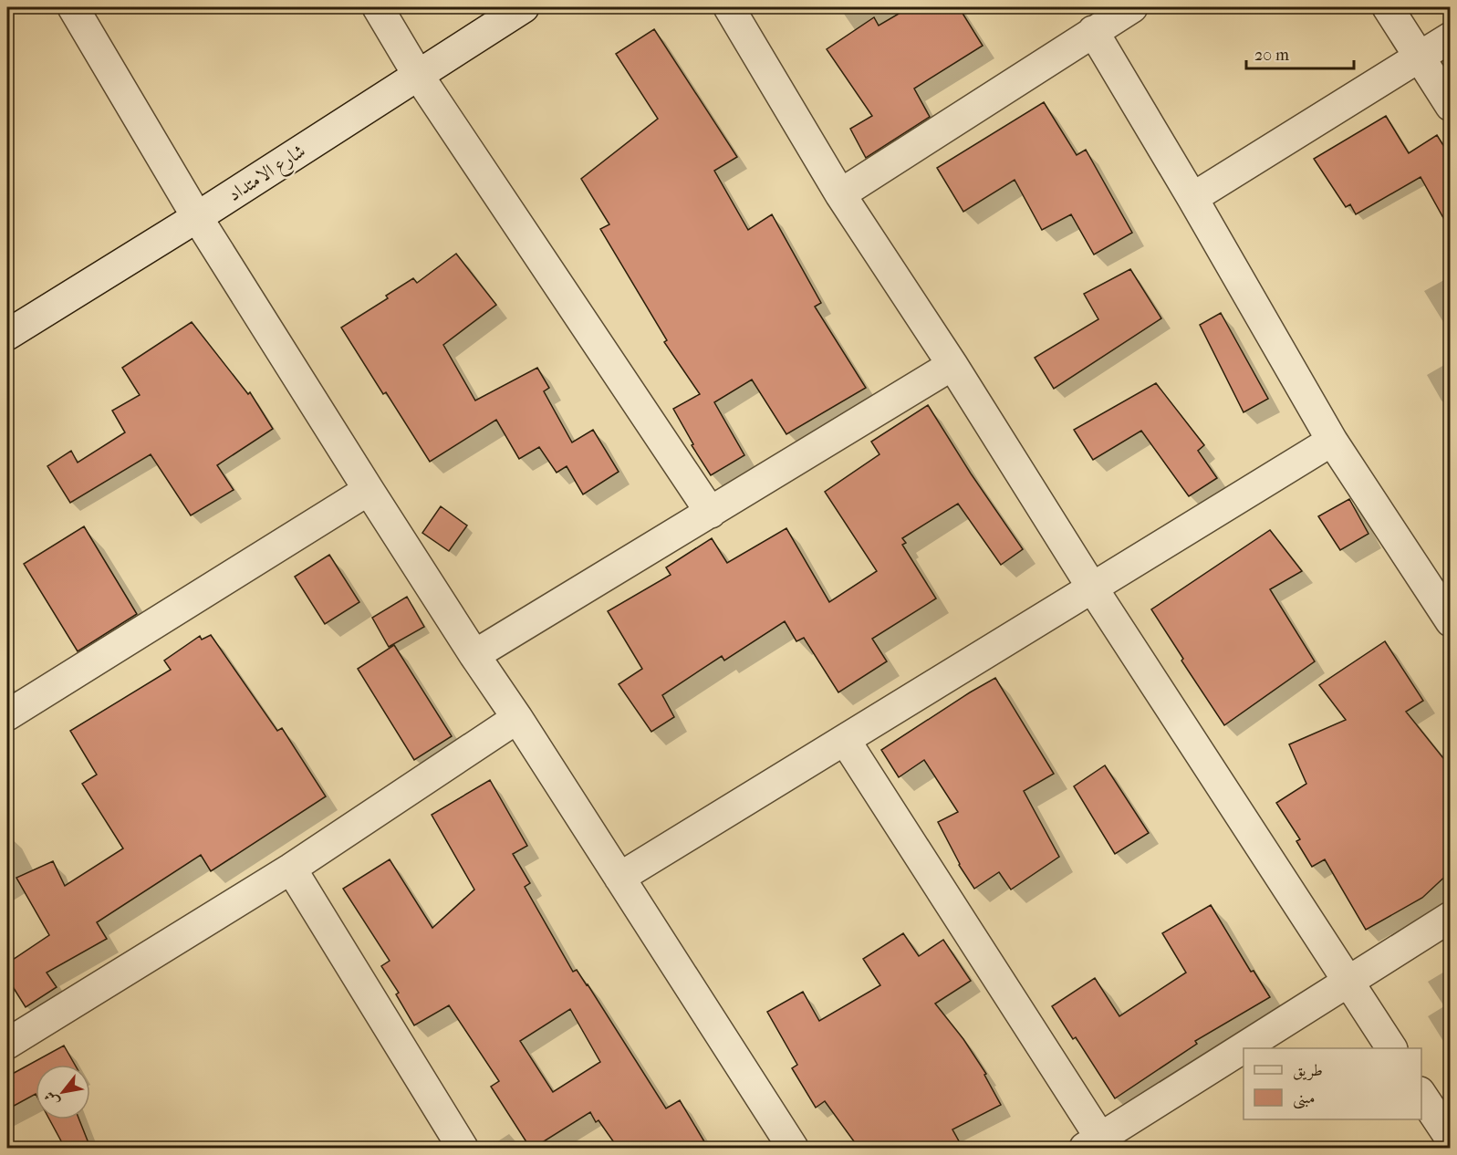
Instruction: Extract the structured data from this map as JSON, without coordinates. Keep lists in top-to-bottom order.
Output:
{
  "streets": {
    "street": ["شارع الامتداد"]
  },
  "legend": ["طريق", "مبنى"],
  "scale_bar": "20 m",
  "north": "bottom left"
}
